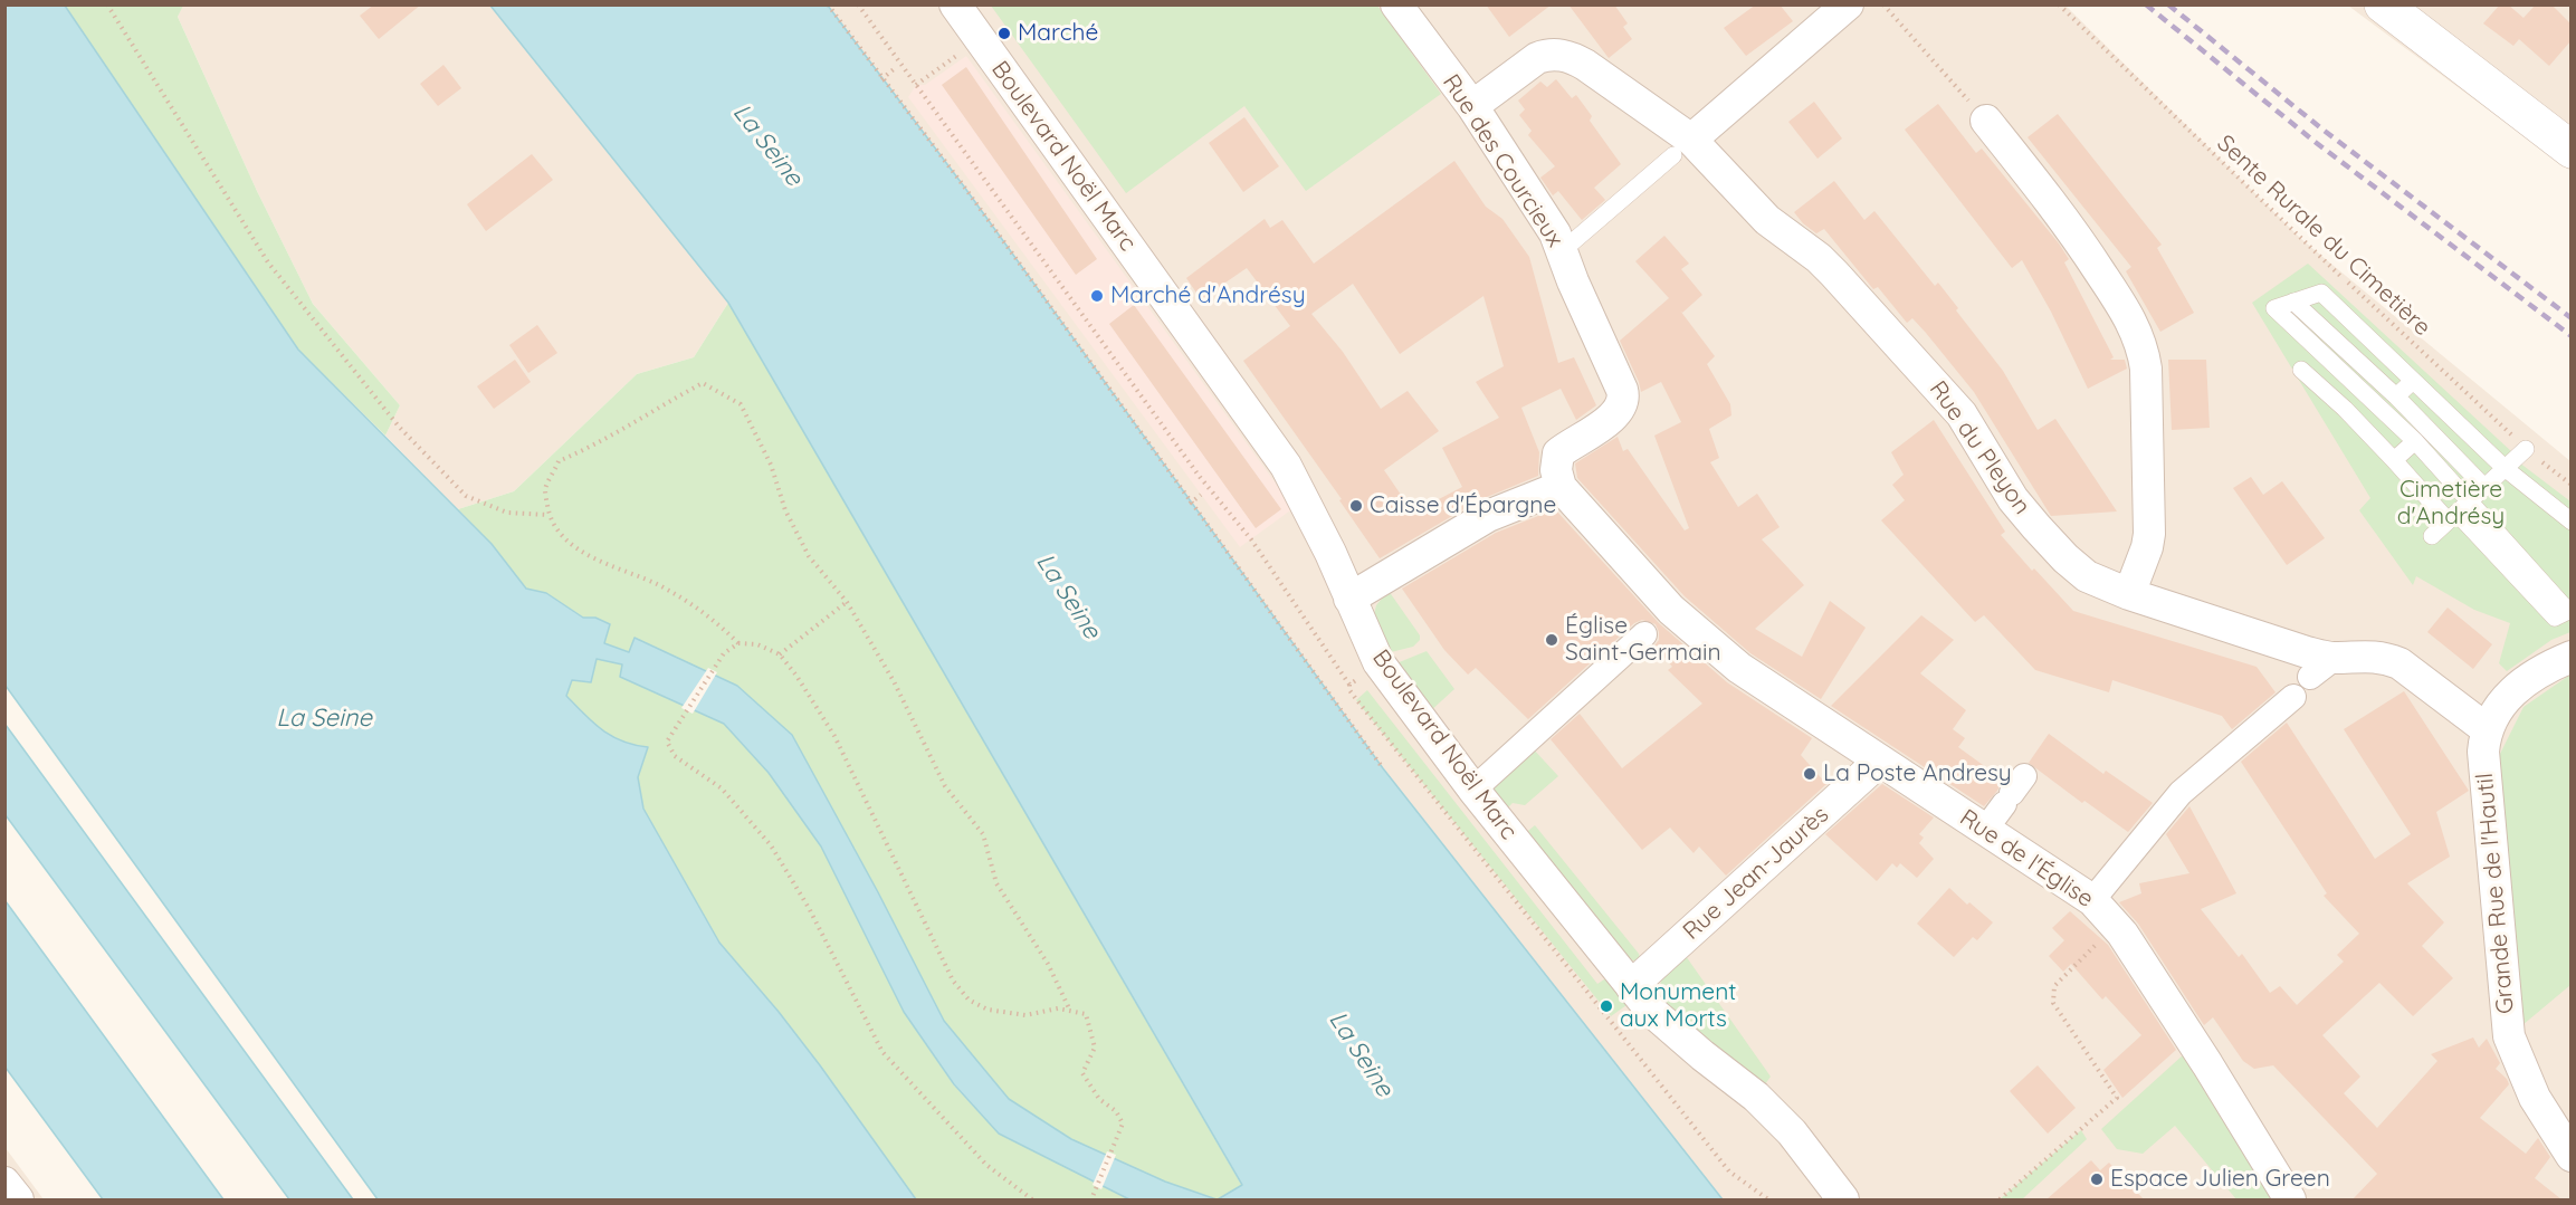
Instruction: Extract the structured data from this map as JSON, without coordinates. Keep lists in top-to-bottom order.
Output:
{
  "streets": {
    "street": [
      "Boulevard Noël Marc",
      "Rue des Courcieux",
      "Rue du Pleyon",
      "Rue de l'Église",
      "Rue Jean-Jaurès",
      "Grande Rue de l'Hautil"
    ],
    "path": ["Sente Rurale du Cimetière"]
  },
  "crossings": [
    ["Boulevard Noël Marc", "Rue Jean-Jaurès"],
    ["Rue des Courcieux", "Rue du Pleyon"],
    ["Rue des Courcieux", "Rue de l'Église"],
    ["Rue du Pleyon", "Grande Rue de l'Hautil"],
    ["Rue de l'Église", "Rue Jean-Jaurès"]
  ],
  "water": ["La Seine"],
  "parks": ["Cimetière d'Andrésy"],
  "places": [
    "Marché",
    "Marché d'Andrésy",
    "Caisse d'Épargne",
    "Église Saint-Germain",
    "La Poste Andresy",
    "Monument aux Morts",
    "Espace Julien Green"
  ]
}
